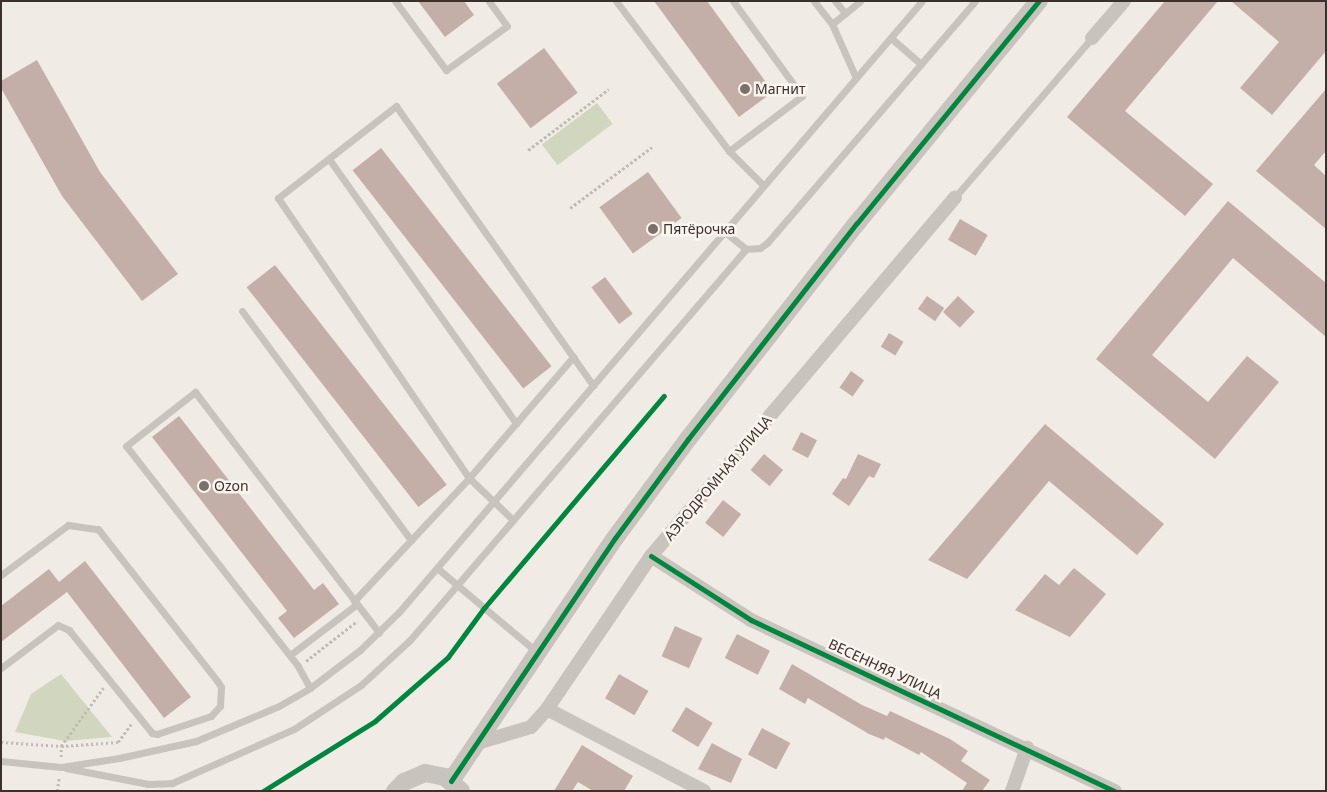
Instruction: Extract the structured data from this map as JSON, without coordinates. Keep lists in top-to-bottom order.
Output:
{
  "streets": {
    "street": ["АЭРОДРОМНАЯ УЛИЦА", "ВЕСЕННЯЯ УЛИЦА"]
  },
  "crossings": [
    ["АЭРОДРОМНАЯ УЛИЦА", "ВЕСЕННЯЯ УЛИЦА"]
  ],
  "places": ["Магнит", "Пятёрочка", "Ozon"]
}
